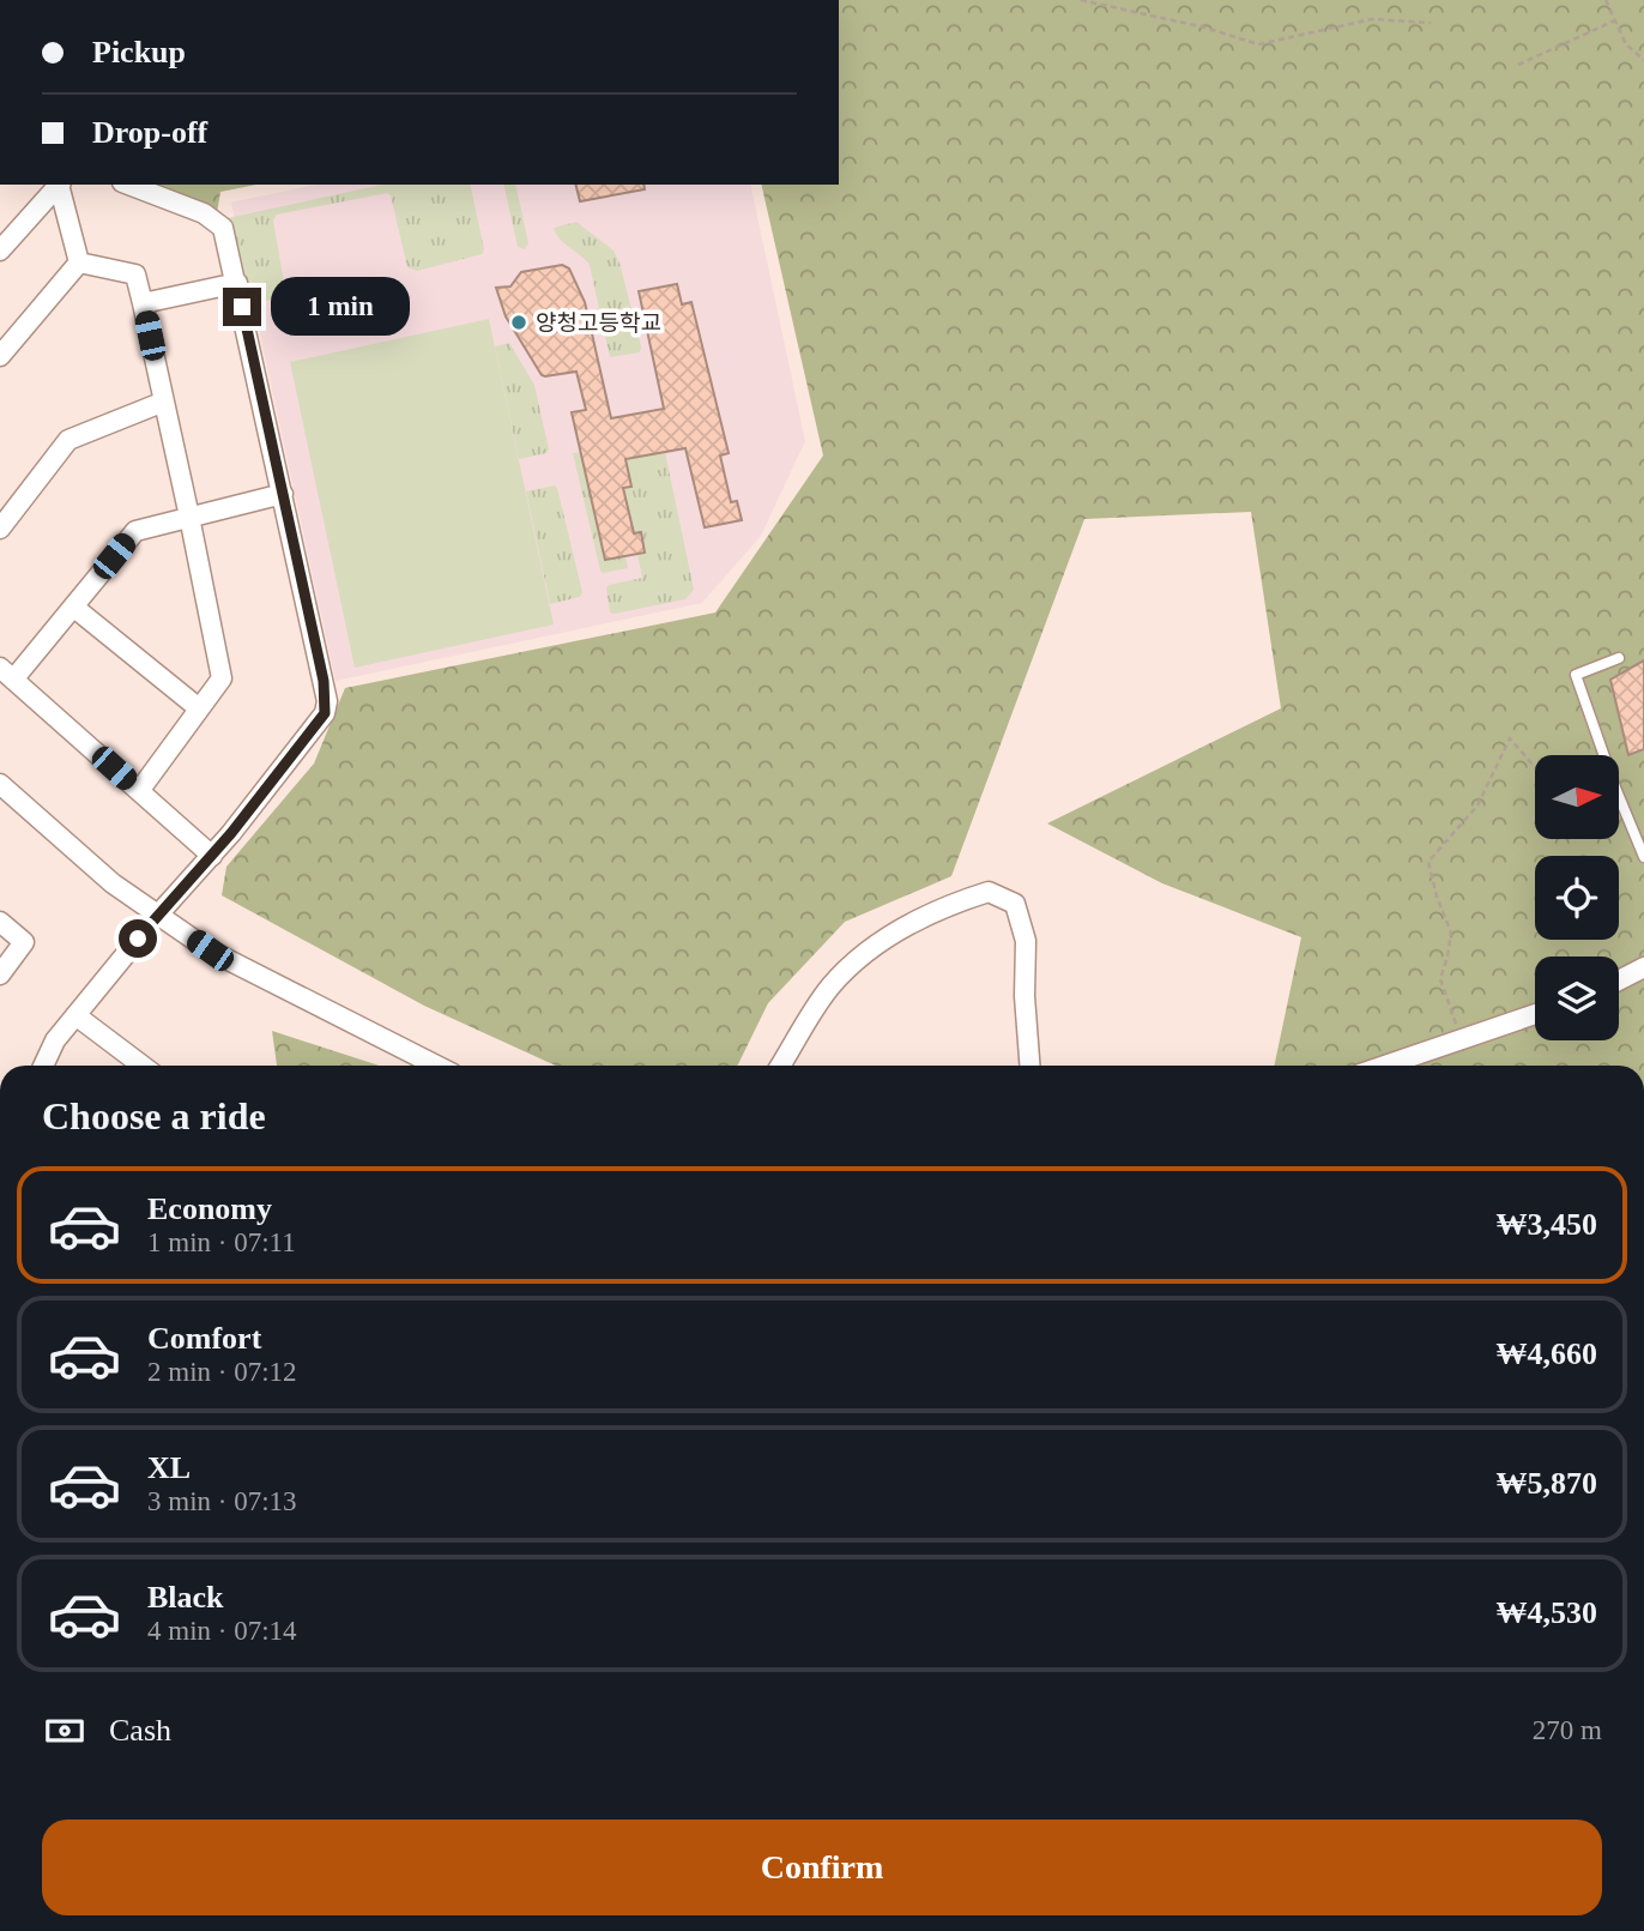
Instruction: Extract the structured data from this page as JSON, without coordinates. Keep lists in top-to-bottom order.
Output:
{
  "places": ["양청고등학교"],
  "north": "right",
  "page": {
    "banner": ["Pickup", "Drop-off"],
    "bubble": "1 min",
    "heading": "Choose a ride",
    "list": [
      {
        "name": "Economy",
        "note": "1 min · 07:11",
        "value": "₩3,450"
      },
      {
        "name": "Comfort",
        "note": "2 min · 07:12",
        "value": "₩4,660"
      },
      {
        "name": "XL",
        "note": "3 min · 07:13",
        "value": "₩5,870"
      },
      {
        "name": "Black",
        "note": "4 min · 07:14",
        "value": "₩4,530"
      }
    ],
    "pay": ["Cash", "270 m"],
    "buttons": "Confirm"
  }
}
